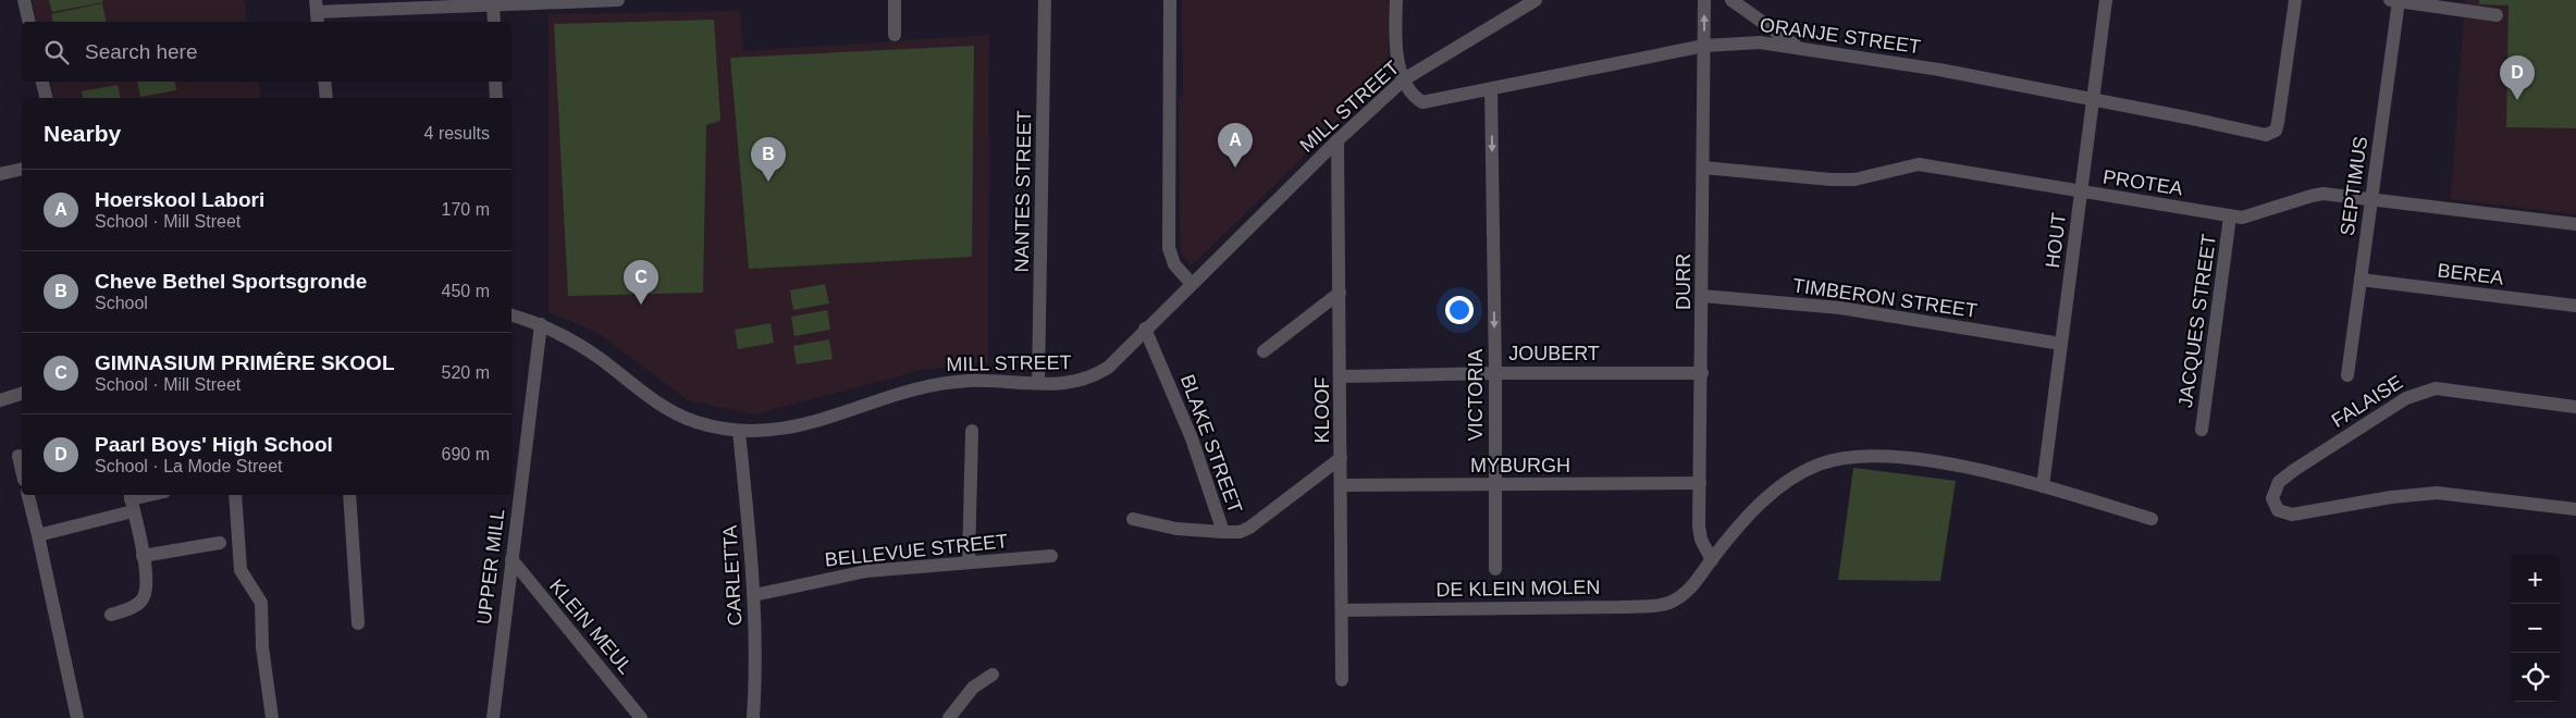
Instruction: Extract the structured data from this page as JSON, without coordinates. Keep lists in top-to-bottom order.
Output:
{
  "streets": {
    "street": [
      "ORANJE STREET",
      "MILL STREET",
      "PROTEA",
      "SEPTIMUS",
      "NANTES STREET",
      "HOUT",
      "BEREA",
      "DURR",
      "TIMBERON STREET",
      "JACQUES STREET",
      "JOUBERT",
      "VICTORIA",
      "FALAISE",
      "KLOOF",
      "BLAKE STREET",
      "MYBURGH",
      "BELLEVUE STREET",
      "UPPER MILL",
      "CARLETTA",
      "DE KLEIN MOLEN",
      "KLEIN MEUL"
    ]
  },
  "crossings": [
    ["ORANJE STREET", "MILL STREET"],
    ["ORANJE STREET", "HOUT"],
    ["ORANJE STREET", "DURR"],
    ["ORANJE STREET", "VICTORIA"],
    ["MILL STREET", "NANTES STREET"],
    ["MILL STREET", "KLOOF"],
    ["MILL STREET", "BLAKE STREET"],
    ["MILL STREET", "UPPER MILL"],
    ["MILL STREET", "CARLETTA"],
    ["PROTEA", "SEPTIMUS"],
    ["PROTEA", "HOUT"],
    ["PROTEA", "DURR"],
    ["PROTEA", "JACQUES STREET"],
    ["SEPTIMUS", "BEREA"],
    ["HOUT", "TIMBERON STREET"],
    ["DURR", "TIMBERON STREET"],
    ["DURR", "JOUBERT"],
    ["DURR", "MYBURGH"],
    ["DURR", "DE KLEIN MOLEN"],
    ["JOUBERT", "VICTORIA"],
    ["JOUBERT", "KLOOF"],
    ["VICTORIA", "MYBURGH"],
    ["KLOOF", "BLAKE STREET"],
    ["KLOOF", "MYBURGH"],
    ["KLOOF", "DE KLEIN MOLEN"],
    ["BELLEVUE STREET", "CARLETTA"],
    ["UPPER MILL", "KLEIN MEUL"]
  ],
  "one_way": ["VICTORIA"],
  "page": {
    "search": "Search here",
    "pins": [
      "D",
      "A",
      "B",
      "C"
    ],
    "heading": ["Nearby", "4 results"],
    "list": [
      {
        "mark": "A",
        "name": "Hoerskool Labori",
        "note": "School · Mill Street",
        "value": "170 m"
      },
      {
        "mark": "B",
        "name": "Cheve Bethel Sportsgronde",
        "note": "School",
        "value": "450 m"
      },
      {
        "mark": "C",
        "name": "GIMNASIUM PRIMÊRE SKOOL",
        "note": "School · Mill Street",
        "value": "520 m"
      },
      {
        "mark": "D",
        "name": "Paarl Boys' High School",
        "note": "School · La Mode Street",
        "value": "690 m"
      }
    ],
    "map_buttons": ["+", "−"]
  }
}
